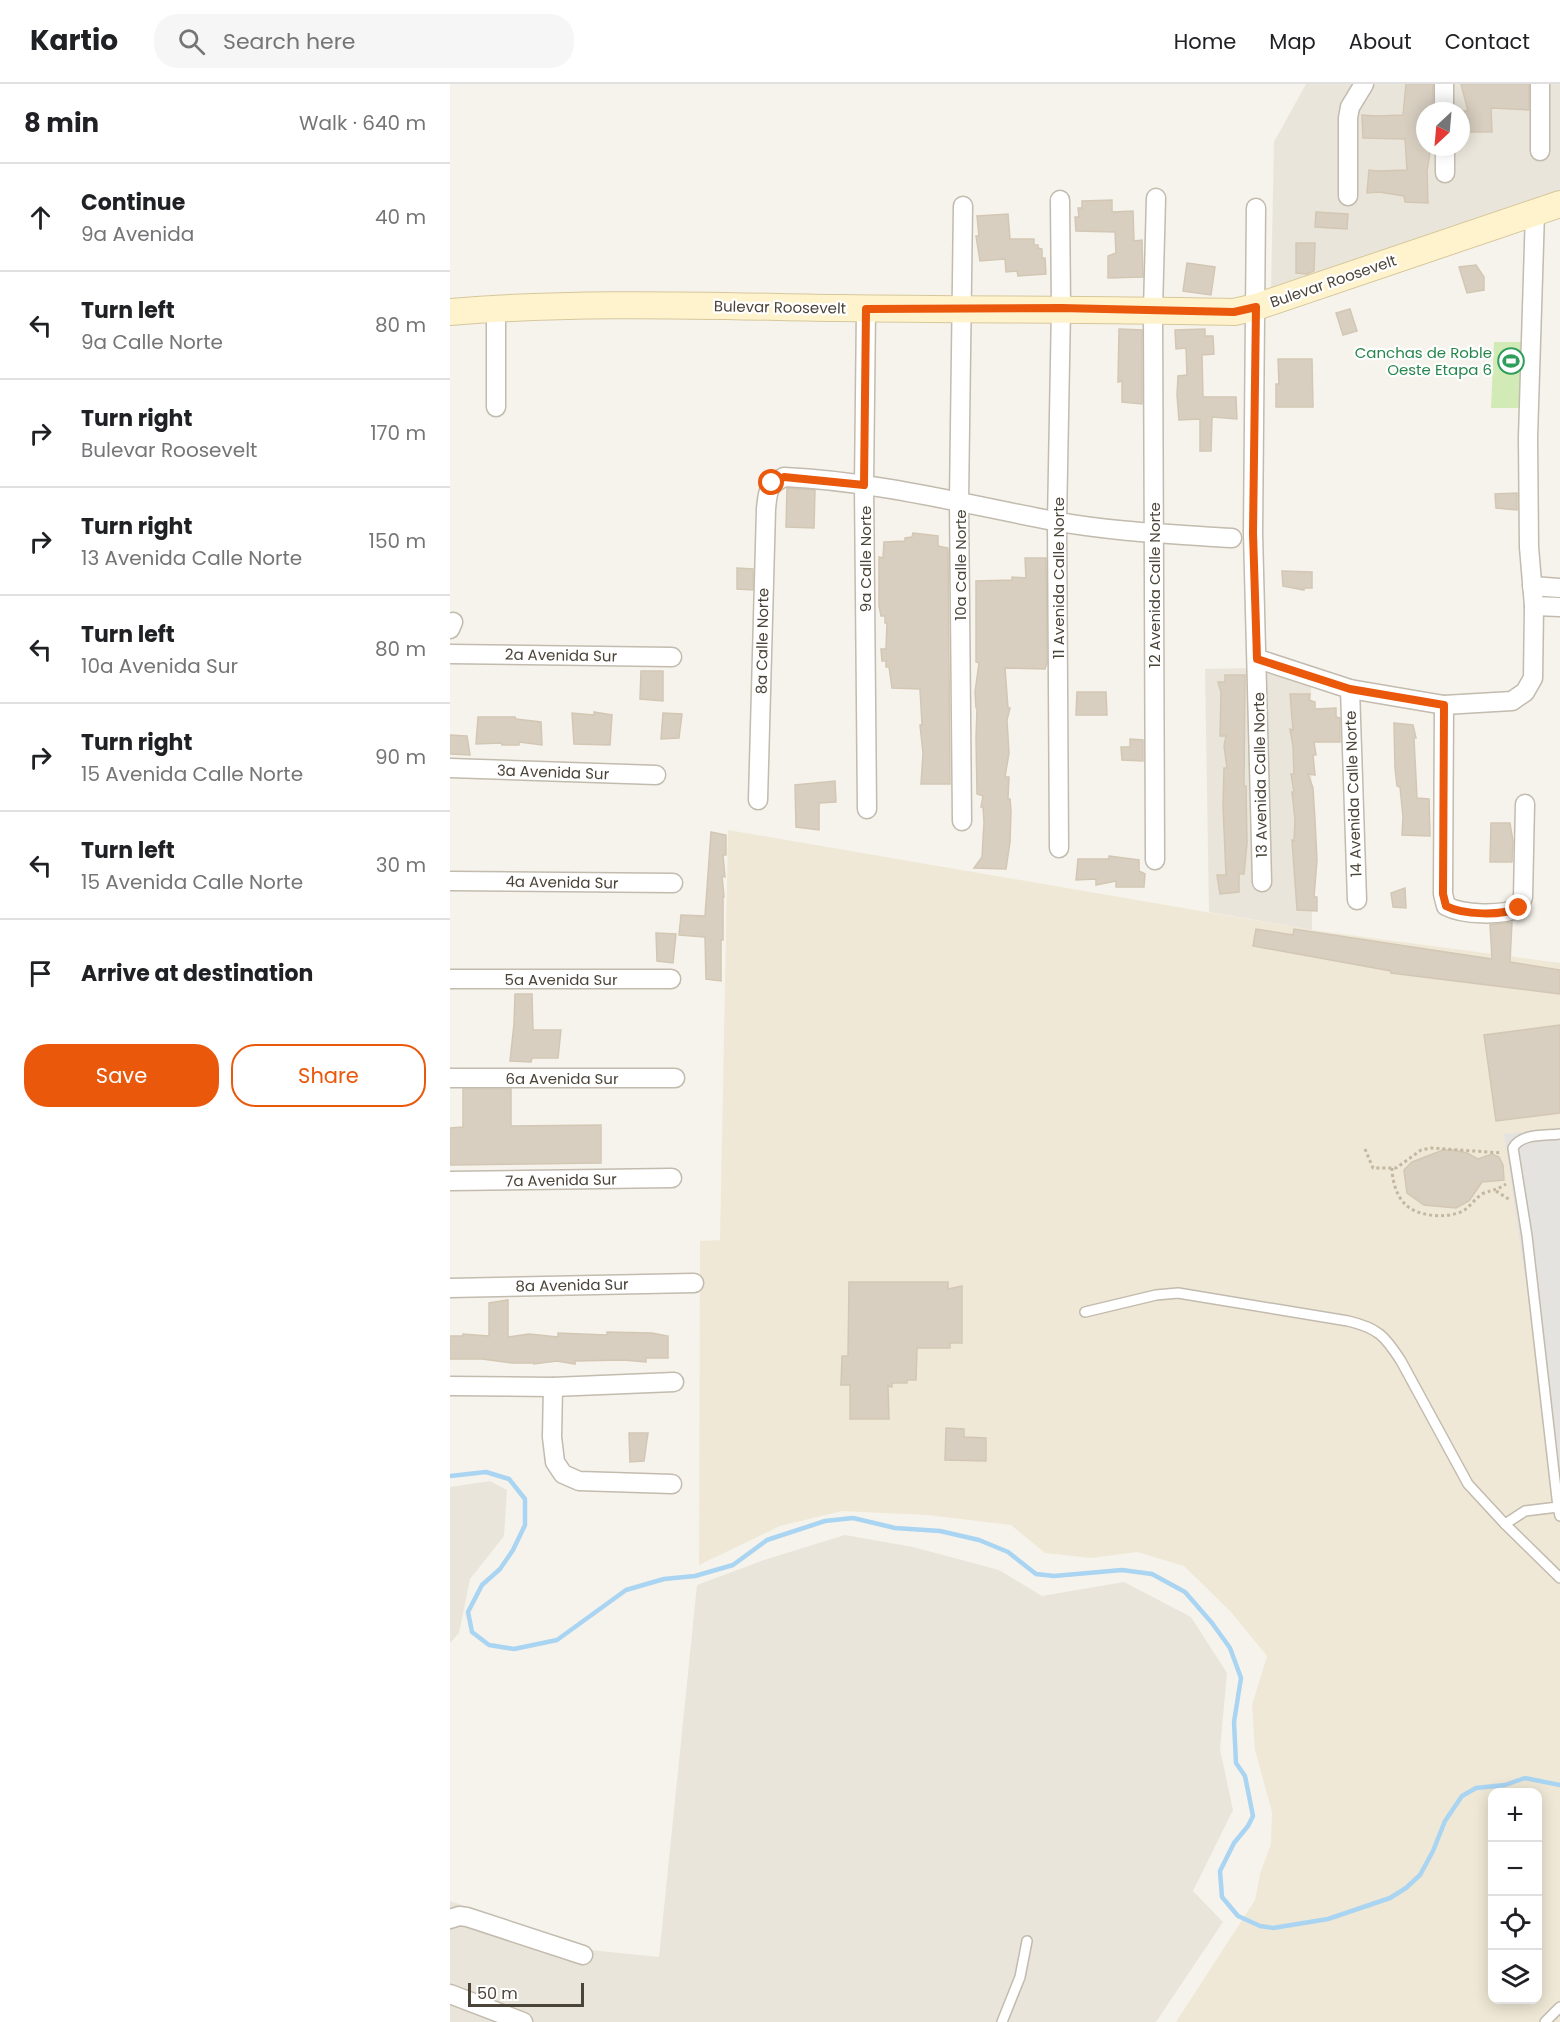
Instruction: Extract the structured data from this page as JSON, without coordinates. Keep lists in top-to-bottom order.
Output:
{
  "streets": {
    "main road": ["Bulevar Roosevelt"],
    "street": [
      "9a Calle Norte",
      "10a Calle Norte",
      "11 Avenida Calle Norte",
      "12 Avenida Calle Norte",
      "8a Calle Norte",
      "2a Avenida Sur",
      "3a Avenida Sur",
      "13 Avenida Calle Norte",
      "14 Avenida Calle Norte",
      "4a Avenida Sur",
      "5a Avenida Sur",
      "6a Avenida Sur",
      "7a Avenida Sur",
      "8a Avenida Sur"
    ]
  },
  "crossings": [
    ["Bulevar Roosevelt", "9a Calle Norte"],
    ["Bulevar Roosevelt", "10a Calle Norte"],
    ["Bulevar Roosevelt", "11 Avenida Calle Norte"],
    ["Bulevar Roosevelt", "12 Avenida Calle Norte"],
    ["Bulevar Roosevelt", "13 Avenida Calle Norte"],
    ["9a Calle Norte", "8a Calle Norte"]
  ],
  "places": {
    "sports": ["Canchas de Roble Oeste Etapa 6"]
  },
  "scale_bar": "50 m",
  "north": "bottom left",
  "page": {
    "header": "Kartio",
    "search": "Search here",
    "nav": [
      "Home",
      "Map",
      "About",
      "Contact"
    ],
    "heading": ["8 min", "Walk · 640 m"],
    "list": [
      ["Continue", "9a Avenida", "40 m"],
      ["Turn left", "9a Calle Norte", "80 m"],
      ["Turn right", "Bulevar Roosevelt", "170 m"],
      ["Turn right", "13 Avenida Calle Norte", "150 m"],
      ["Turn left", "10a Avenida Sur", "80 m"],
      ["Turn right", "15 Avenida Calle Norte", "90 m"],
      ["Turn left", "15 Avenida Calle Norte", "30 m"],
      "Arrive at destination"
    ],
    "buttons": ["Save", "Share"],
    "map_buttons": ["+", "−"],
    "scale": "50 m"
  }
}
